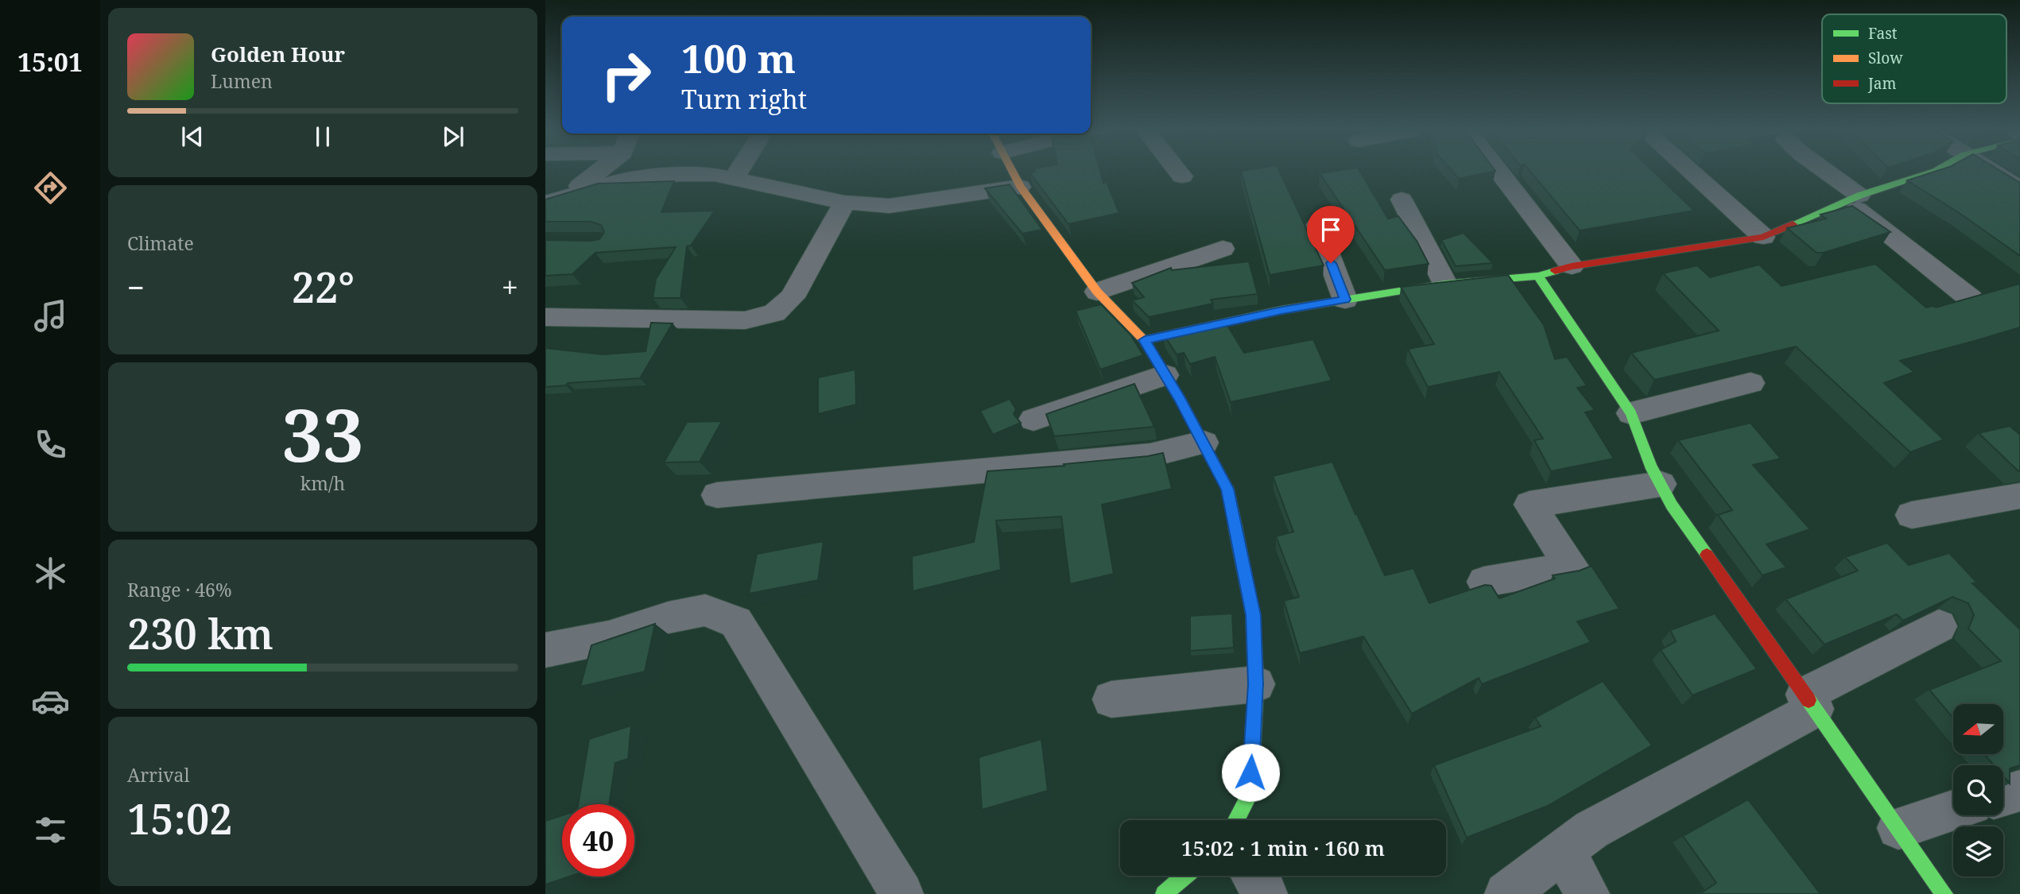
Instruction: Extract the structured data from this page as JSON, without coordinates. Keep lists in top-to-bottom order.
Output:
{
  "legend": ["Fast", "Slow", "Jam"],
  "north": "left",
  "page": {
    "tabs": "15:01",
    "turn": ["100 m", "Turn right"],
    "song": ["Golden Hour", "Lumen"],
    "tile": [
      "Climate",
      ["33", "km/h"],
      ["Range · 46%", "230 km"],
      ["Arrival", "15:02"]
    ],
    "heat": ["−", "22°", "+"],
    "limit": "40",
    "trip": "15:02 · 1 min · 160 m"
  }
}
